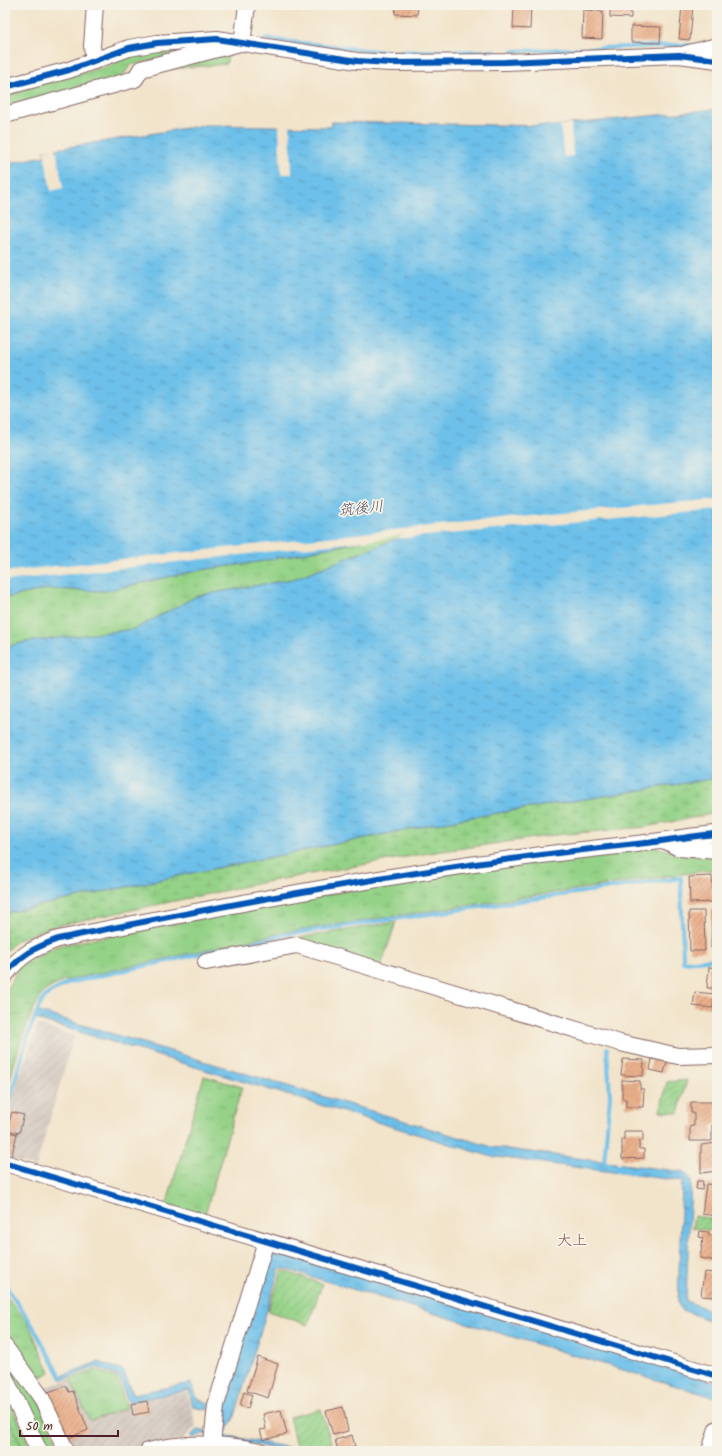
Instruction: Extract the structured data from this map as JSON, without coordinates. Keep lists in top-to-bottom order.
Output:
{
  "districts": ["大上"],
  "water": ["筑後川"],
  "scale_bar": "50 m"
}
